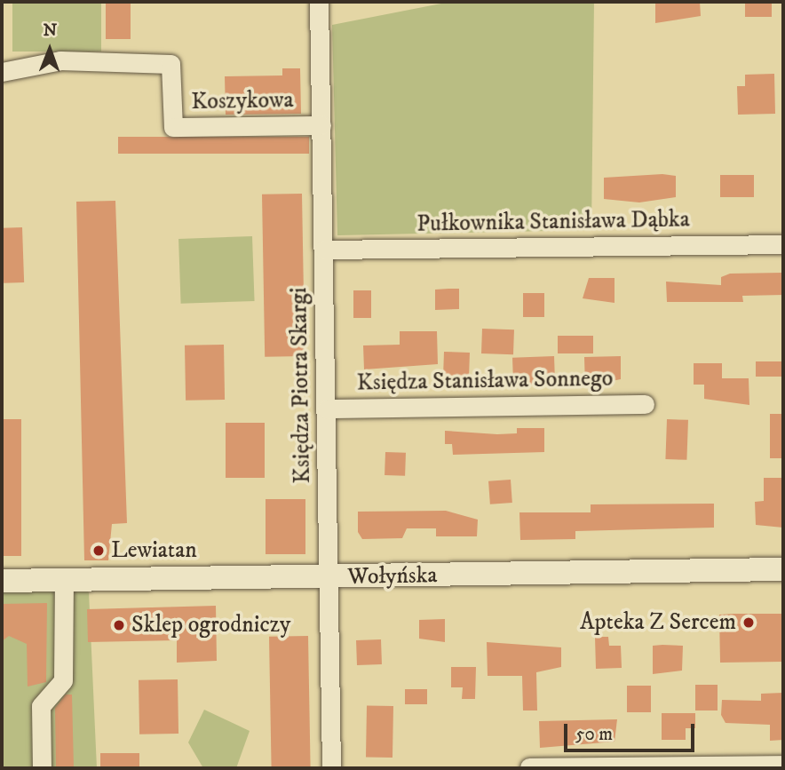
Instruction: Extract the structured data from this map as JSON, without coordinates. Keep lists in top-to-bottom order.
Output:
{
  "streets": {
    "street": [
      "Koszykowa",
      "Pułkownika Stanisława Dąbka",
      "Księdza Stanisława Sonnego",
      "Księdza Piotra Skargi",
      "Wołyńska"
    ]
  },
  "crossings": [
    ["Koszykowa", "Księdza Piotra Skargi"],
    ["Pułkownika Stanisława Dąbka", "Księdza Piotra Skargi"],
    ["Księdza Stanisława Sonnego", "Księdza Piotra Skargi"],
    ["Księdza Piotra Skargi", "Wołyńska"]
  ],
  "places": ["Lewiatan", "Apteka Z Sercem", "Sklep ogrodniczy"],
  "scale_bar": "50 m",
  "north": "top"
}
